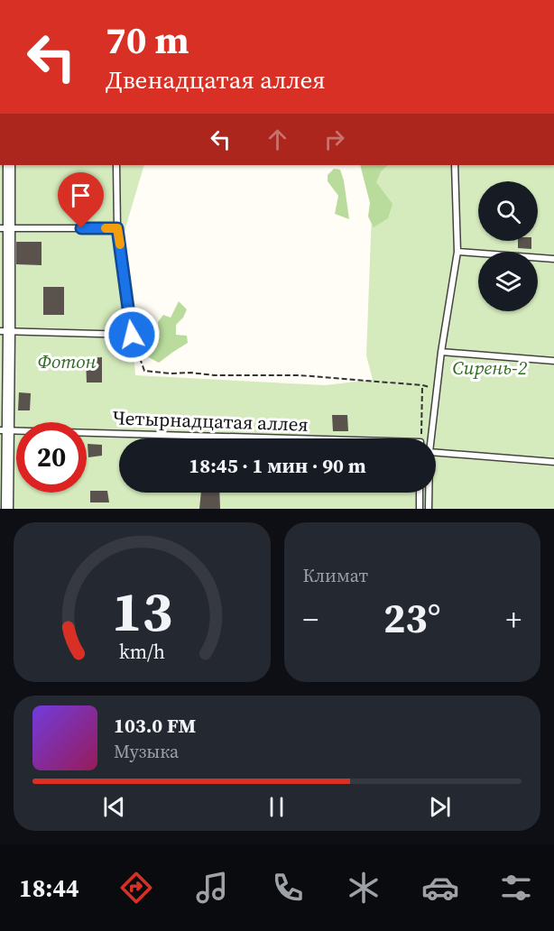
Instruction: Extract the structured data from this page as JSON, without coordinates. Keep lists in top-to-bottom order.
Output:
{
  "streets": {
    "lane": ["Четырнадцатая аллея"]
  },
  "parks": ["Фотон", "Сирень-2"],
  "page": {
    "turn": ["70 m", "Двенадцатая аллея"],
    "limit": "20",
    "trip": "18:45 · 1 мин · 90 m",
    "tile": "Климат",
    "heat": ["−", "23°", "+"],
    "song": ["103.0 FM", "Музыка"],
    "tabs": "18:44",
    "gauge": ["13", "km/h"]
  }
}
